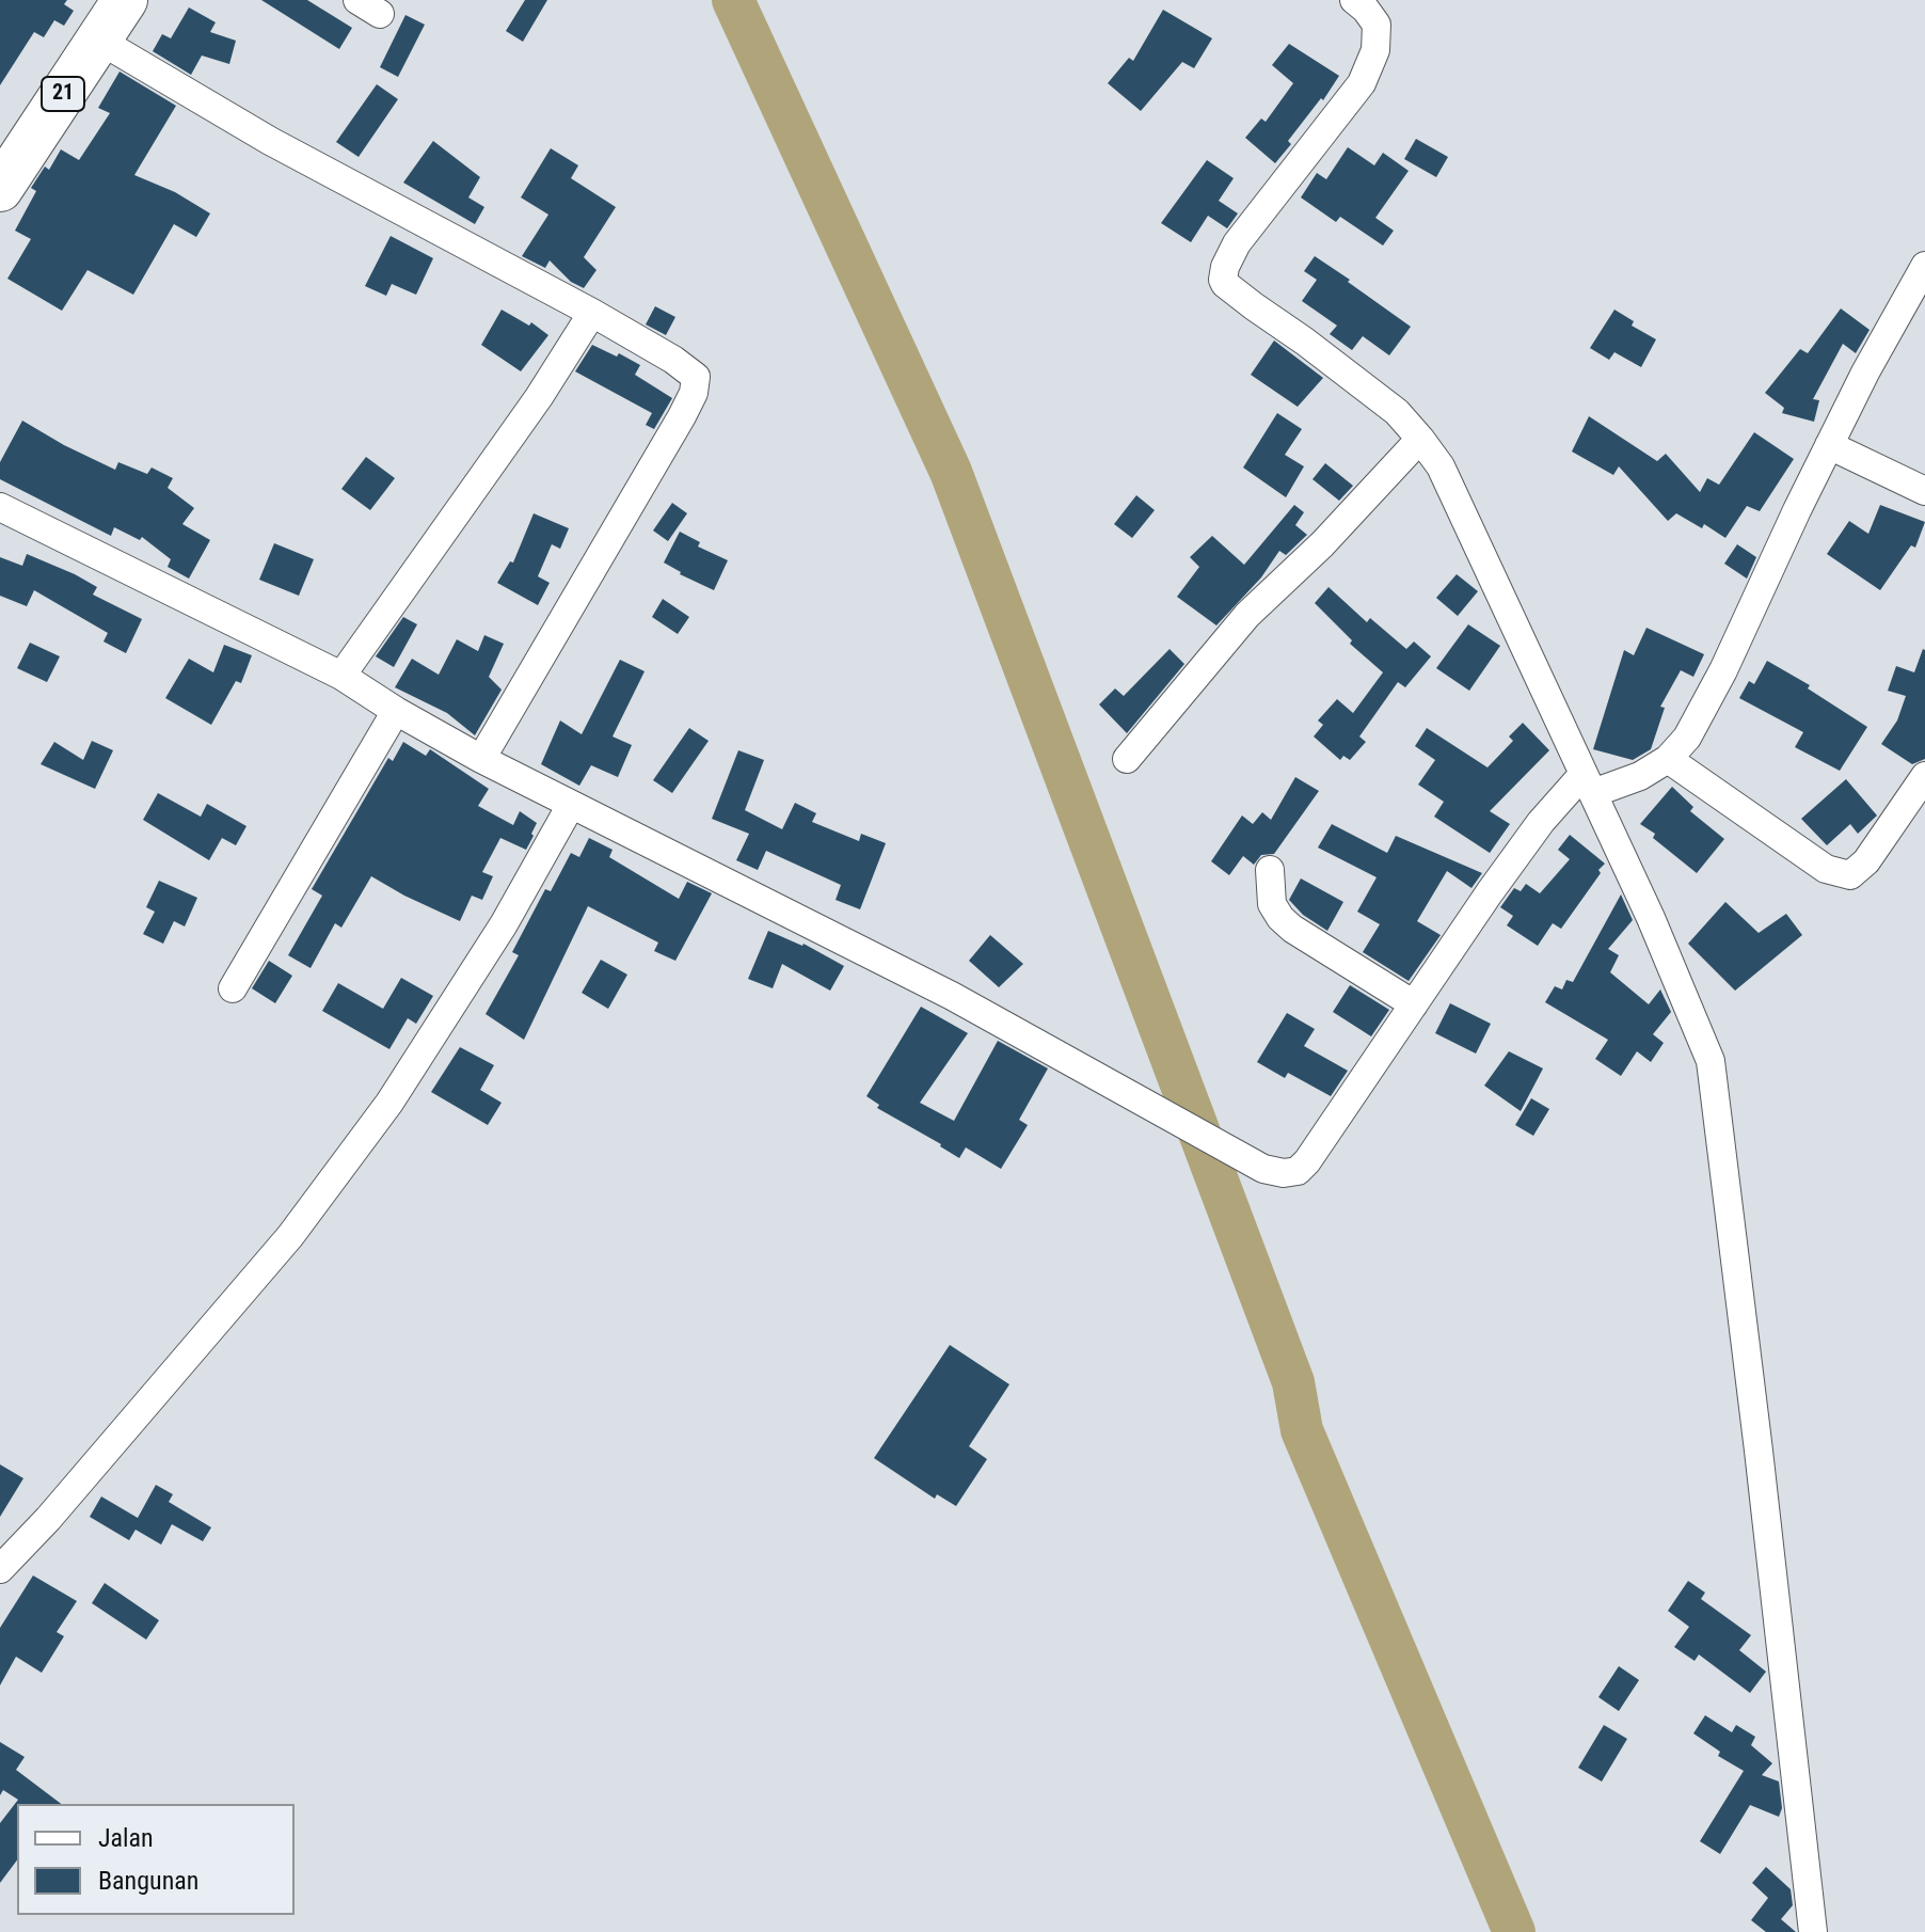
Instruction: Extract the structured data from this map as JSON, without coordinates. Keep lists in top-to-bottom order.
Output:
{
  "streets": {
    "highway": ["21"]
  },
  "legend": ["Jalan", "Bangunan"]
}
